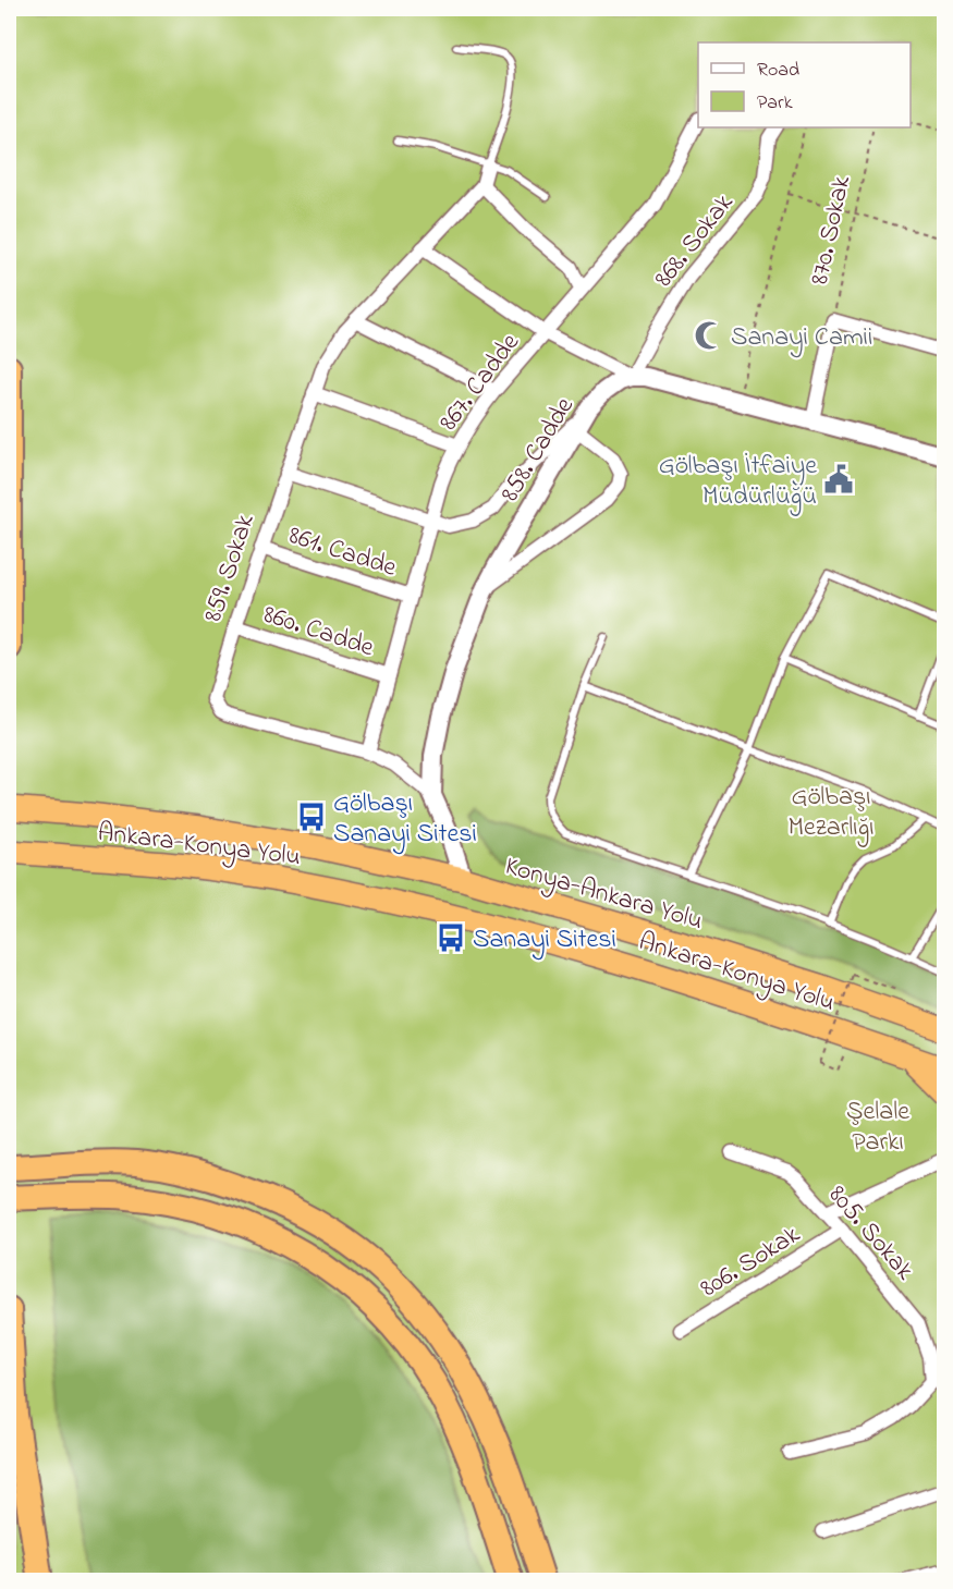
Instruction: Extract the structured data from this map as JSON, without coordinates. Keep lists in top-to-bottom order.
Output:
{
  "streets": {
    "highway": ["Ankara-Konya Yolu", "Konya-Ankara Yolu"],
    "street": [
      "870. Sokak",
      "868. Sokak",
      "867. Cadde",
      "858. Cadde",
      "861. Cadde",
      "859. Sokak",
      "860. Cadde",
      "805. Sokak",
      "806. Sokak"
    ]
  },
  "crossings": [
    ["868. Sokak", "858. Cadde"],
    ["867. Cadde", "861. Cadde"],
    ["867. Cadde", "859. Sokak"],
    ["867. Cadde", "860. Cadde"],
    ["858. Cadde", "859. Sokak"],
    ["861. Cadde", "859. Sokak"],
    ["859. Sokak", "860. Cadde"],
    ["859. Sokak", "Konya-Ankara Yolu"],
    ["805. Sokak", "806. Sokak"]
  ],
  "parks": ["Gölbaşı Mezarlığı", "Şelale Parkı"],
  "places": {
    "mosque": ["Sanayi Camii"],
    "public building": ["Gölbaşı İtfaiye Müdürlüğü"],
    "bus stop": ["Gölbaşı Sanayi Sitesi", "Sanayi Sitesi"]
  },
  "legend": ["Road", "Park"]
}
